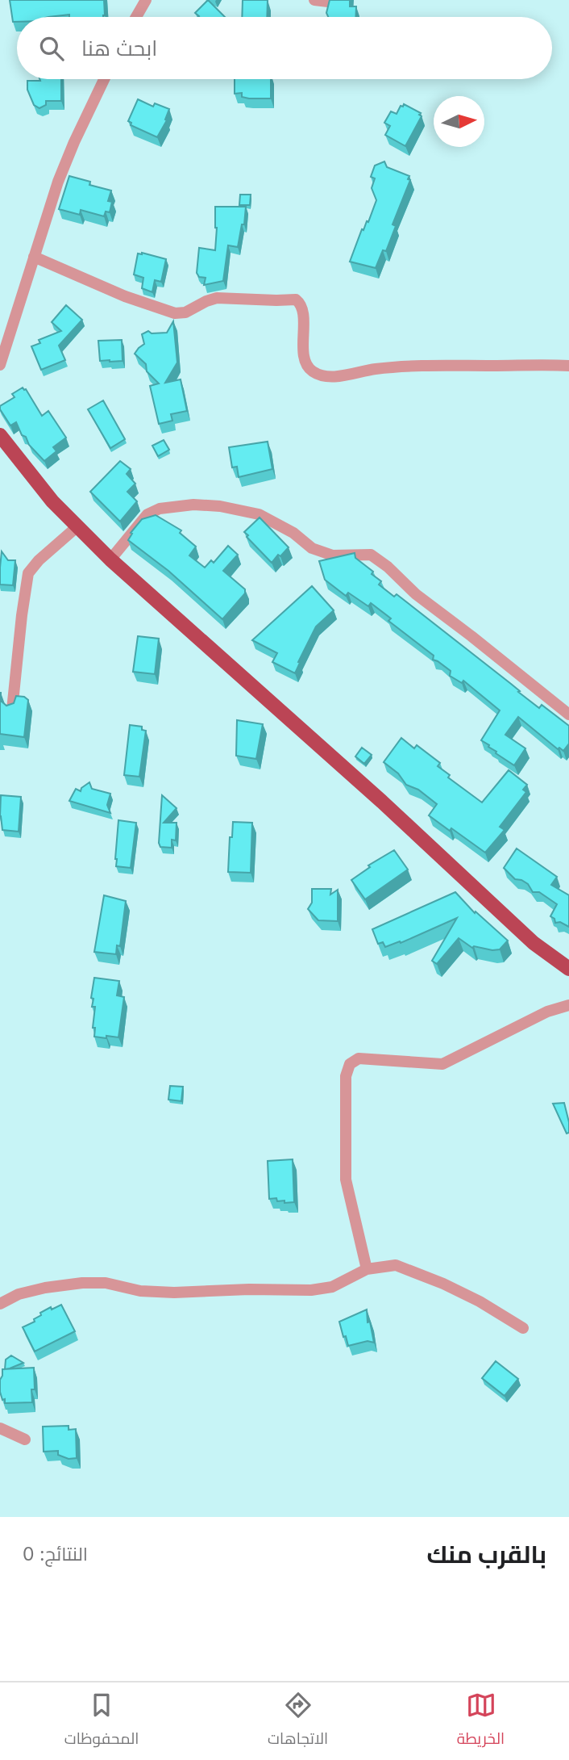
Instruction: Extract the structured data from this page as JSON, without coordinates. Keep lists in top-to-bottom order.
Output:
{
  "north": "right",
  "page": {
    "search": "ابحث هنا",
    "heading": ["بالقرب منك", "النتائج: 0"],
    "nav": ["الخريطة", "الاتجاهات", "المحفوظات"]
  }
}
